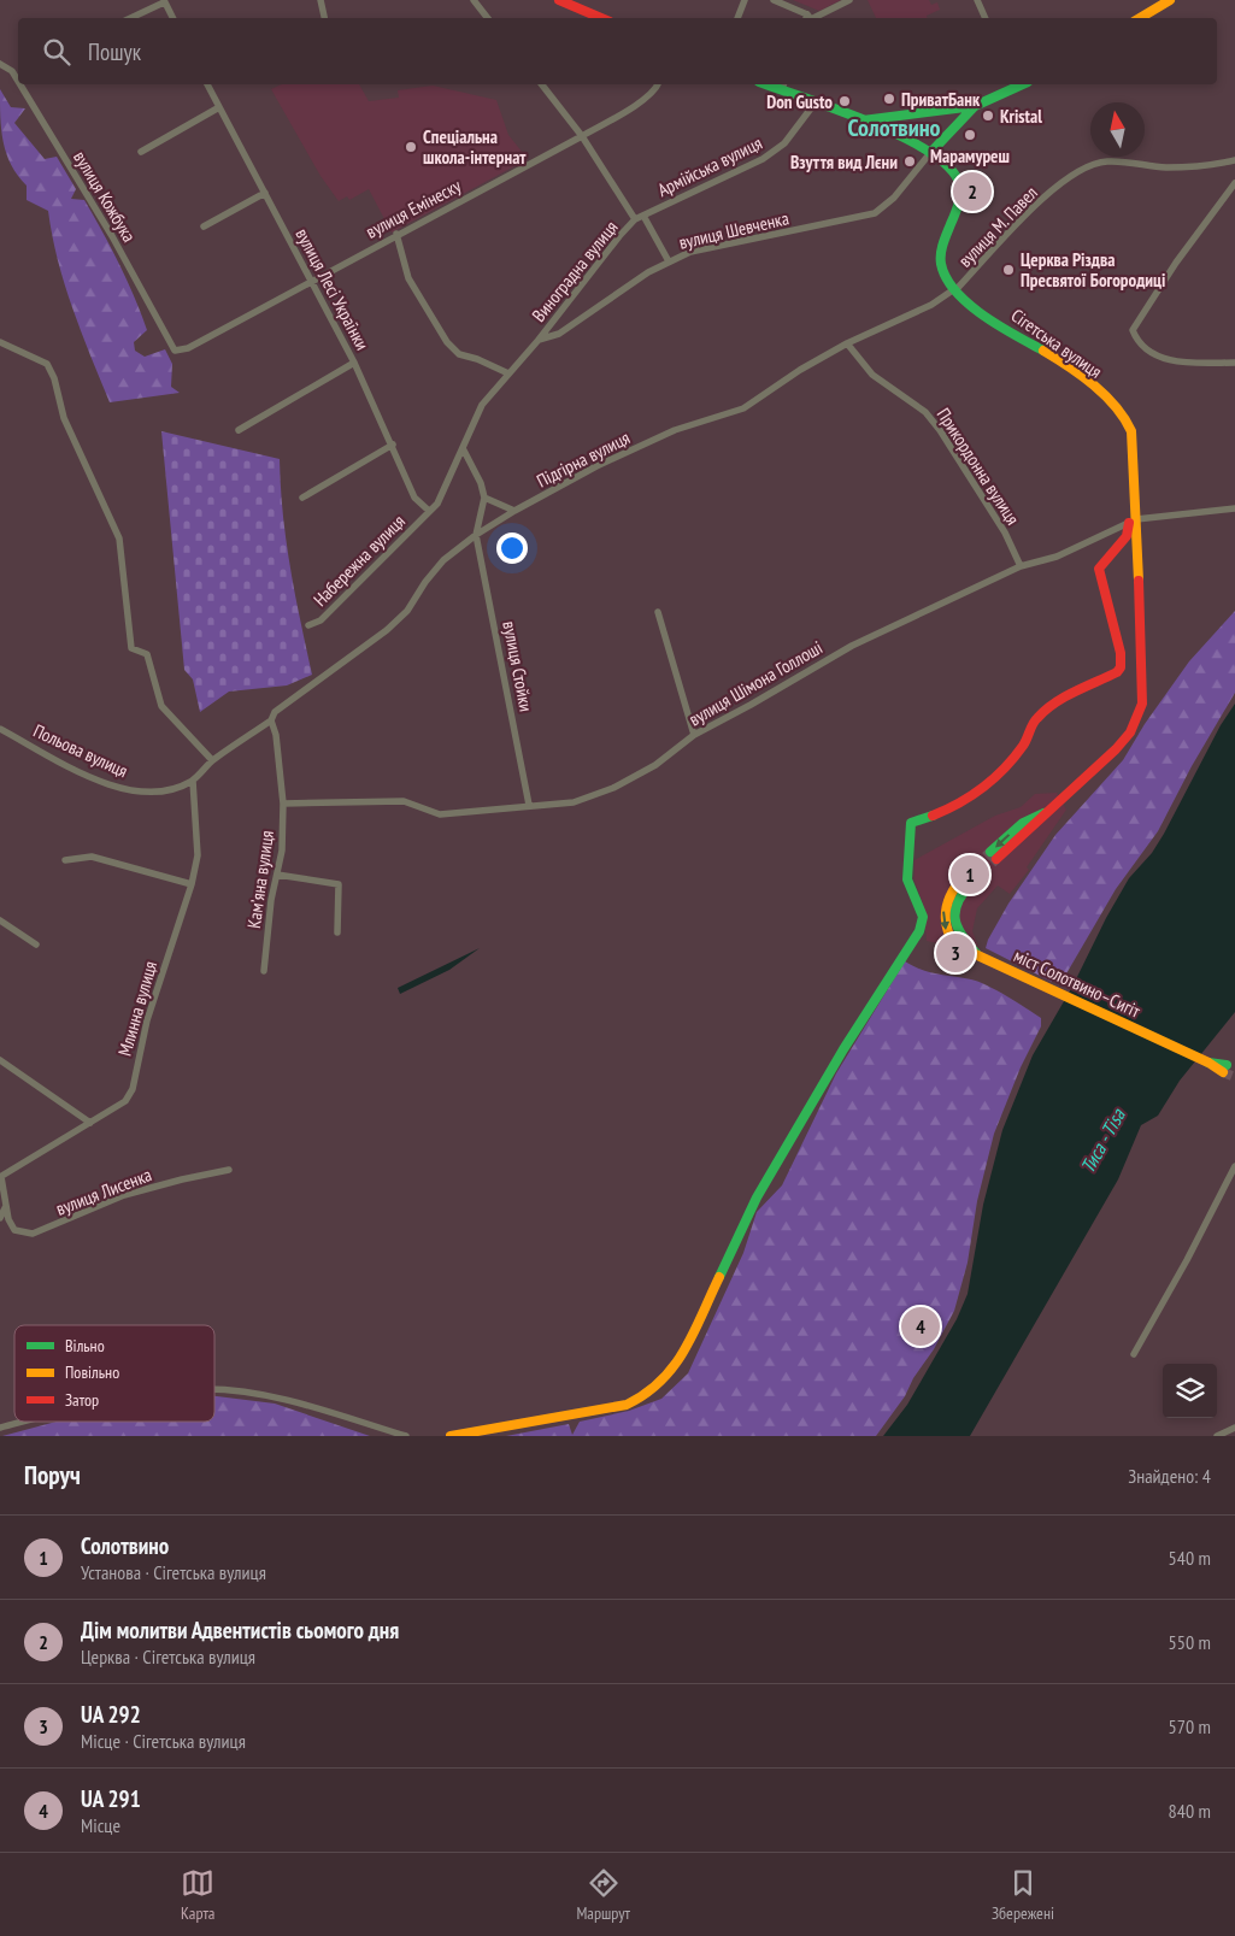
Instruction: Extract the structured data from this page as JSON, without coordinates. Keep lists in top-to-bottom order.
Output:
{
  "streets": {
    "street": [
      "Армійська вулиця",
      "вулиця Кожбука",
      "вулиця Емінеску",
      "вулиця М. Павел",
      "вулиця Шевченка",
      "Виноградна вулиця",
      "вулиця Лесі Українки",
      "Сігетська вулиця",
      "Підгірна вулиця",
      "Прикордонна вулиця",
      "Набережна вулиця",
      "вулиця Стойки",
      "вулиця Шімона Голлоші",
      "Польова вулиця",
      "Камʼяна вулиця",
      "міст Солотвино–Сигіт",
      "Млинна вулиця",
      "вулиця Лисенка"
    ]
  },
  "crossings": [
    ["Армійська вулиця", "Виноградна вулиця"],
    ["Армійська вулиця", "Сігетська вулиця"],
    ["вулиця Кожбука", "вулиця Емінеску"],
    ["вулиця Емінеску", "Виноградна вулиця"],
    ["вулиця Емінеску", "вулиця Лесі Українки"],
    ["вулиця М. Павел", "Сігетська вулиця"],
    ["вулиця М. Павел", "Підгірна вулиця"],
    ["вулиця Шевченка", "Виноградна вулиця"],
    ["вулиця Шевченка", "Сігетська вулиця"],
    ["Виноградна вулиця", "вулиця Лесі Українки"],
    ["Виноградна вулиця", "Набережна вулиця"],
    ["вулиця Лесі Українки", "Набережна вулиця"],
    ["Сігетська вулиця", "Підгірна вулиця"],
    ["Сігетська вулиця", "вулиця Шімона Голлоші"],
    ["Підгірна вулиця", "Прикордонна вулиця"],
    ["Підгірна вулиця", "вулиця Стойки"],
    ["Підгірна вулиця", "Польова вулиця"],
    ["Підгірна вулиця", "Камʼяна вулиця"],
    ["Прикордонна вулиця", "вулиця Шімона Голлоші"],
    ["вулиця Стойки", "вулиця Шімона Голлоші"],
    ["вулиця Шімона Голлоші", "Камʼяна вулиця"],
    ["Польова вулиця", "Камʼяна вулиця"],
    ["Польова вулиця", "Млинна вулиця"],
    ["Млинна вулиця", "вулиця Лисенка"]
  ],
  "districts": ["Солотвино"],
  "water": ["Тиса - Tisa"],
  "places": [
    "ПриватБанк",
    "Don Gusto",
    "Kristal",
    "Марамуреш",
    "Спеціальна школа-інтернат",
    "Взуття вид Лєни",
    "Церква Різдва Пресвятої Богородиці"
  ],
  "legend": ["Вільно", "Повільно", "Затор"],
  "north": "top",
  "page": {
    "search": "Пошук",
    "pins": [
      "2",
      "1",
      "3",
      "4"
    ],
    "heading": ["Поруч", "Знайдено: 4"],
    "list": [
      {
        "mark": "1",
        "name": "Солотвино",
        "note": "Установа · Сігетська вулиця",
        "value": "540 m"
      },
      {
        "mark": "2",
        "name": "Дім молитви Адвентистів сьомого дня",
        "note": "Церква · Сігетська вулиця",
        "value": "550 m"
      },
      {
        "mark": "3",
        "name": "UA 292",
        "note": "Місце · Сігетська вулиця",
        "value": "570 m"
      },
      {
        "mark": "4",
        "name": "UA 291",
        "note": "Місце",
        "value": "840 m"
      }
    ],
    "nav": ["Карта", "Маршрут", "Збережені"]
  }
}
